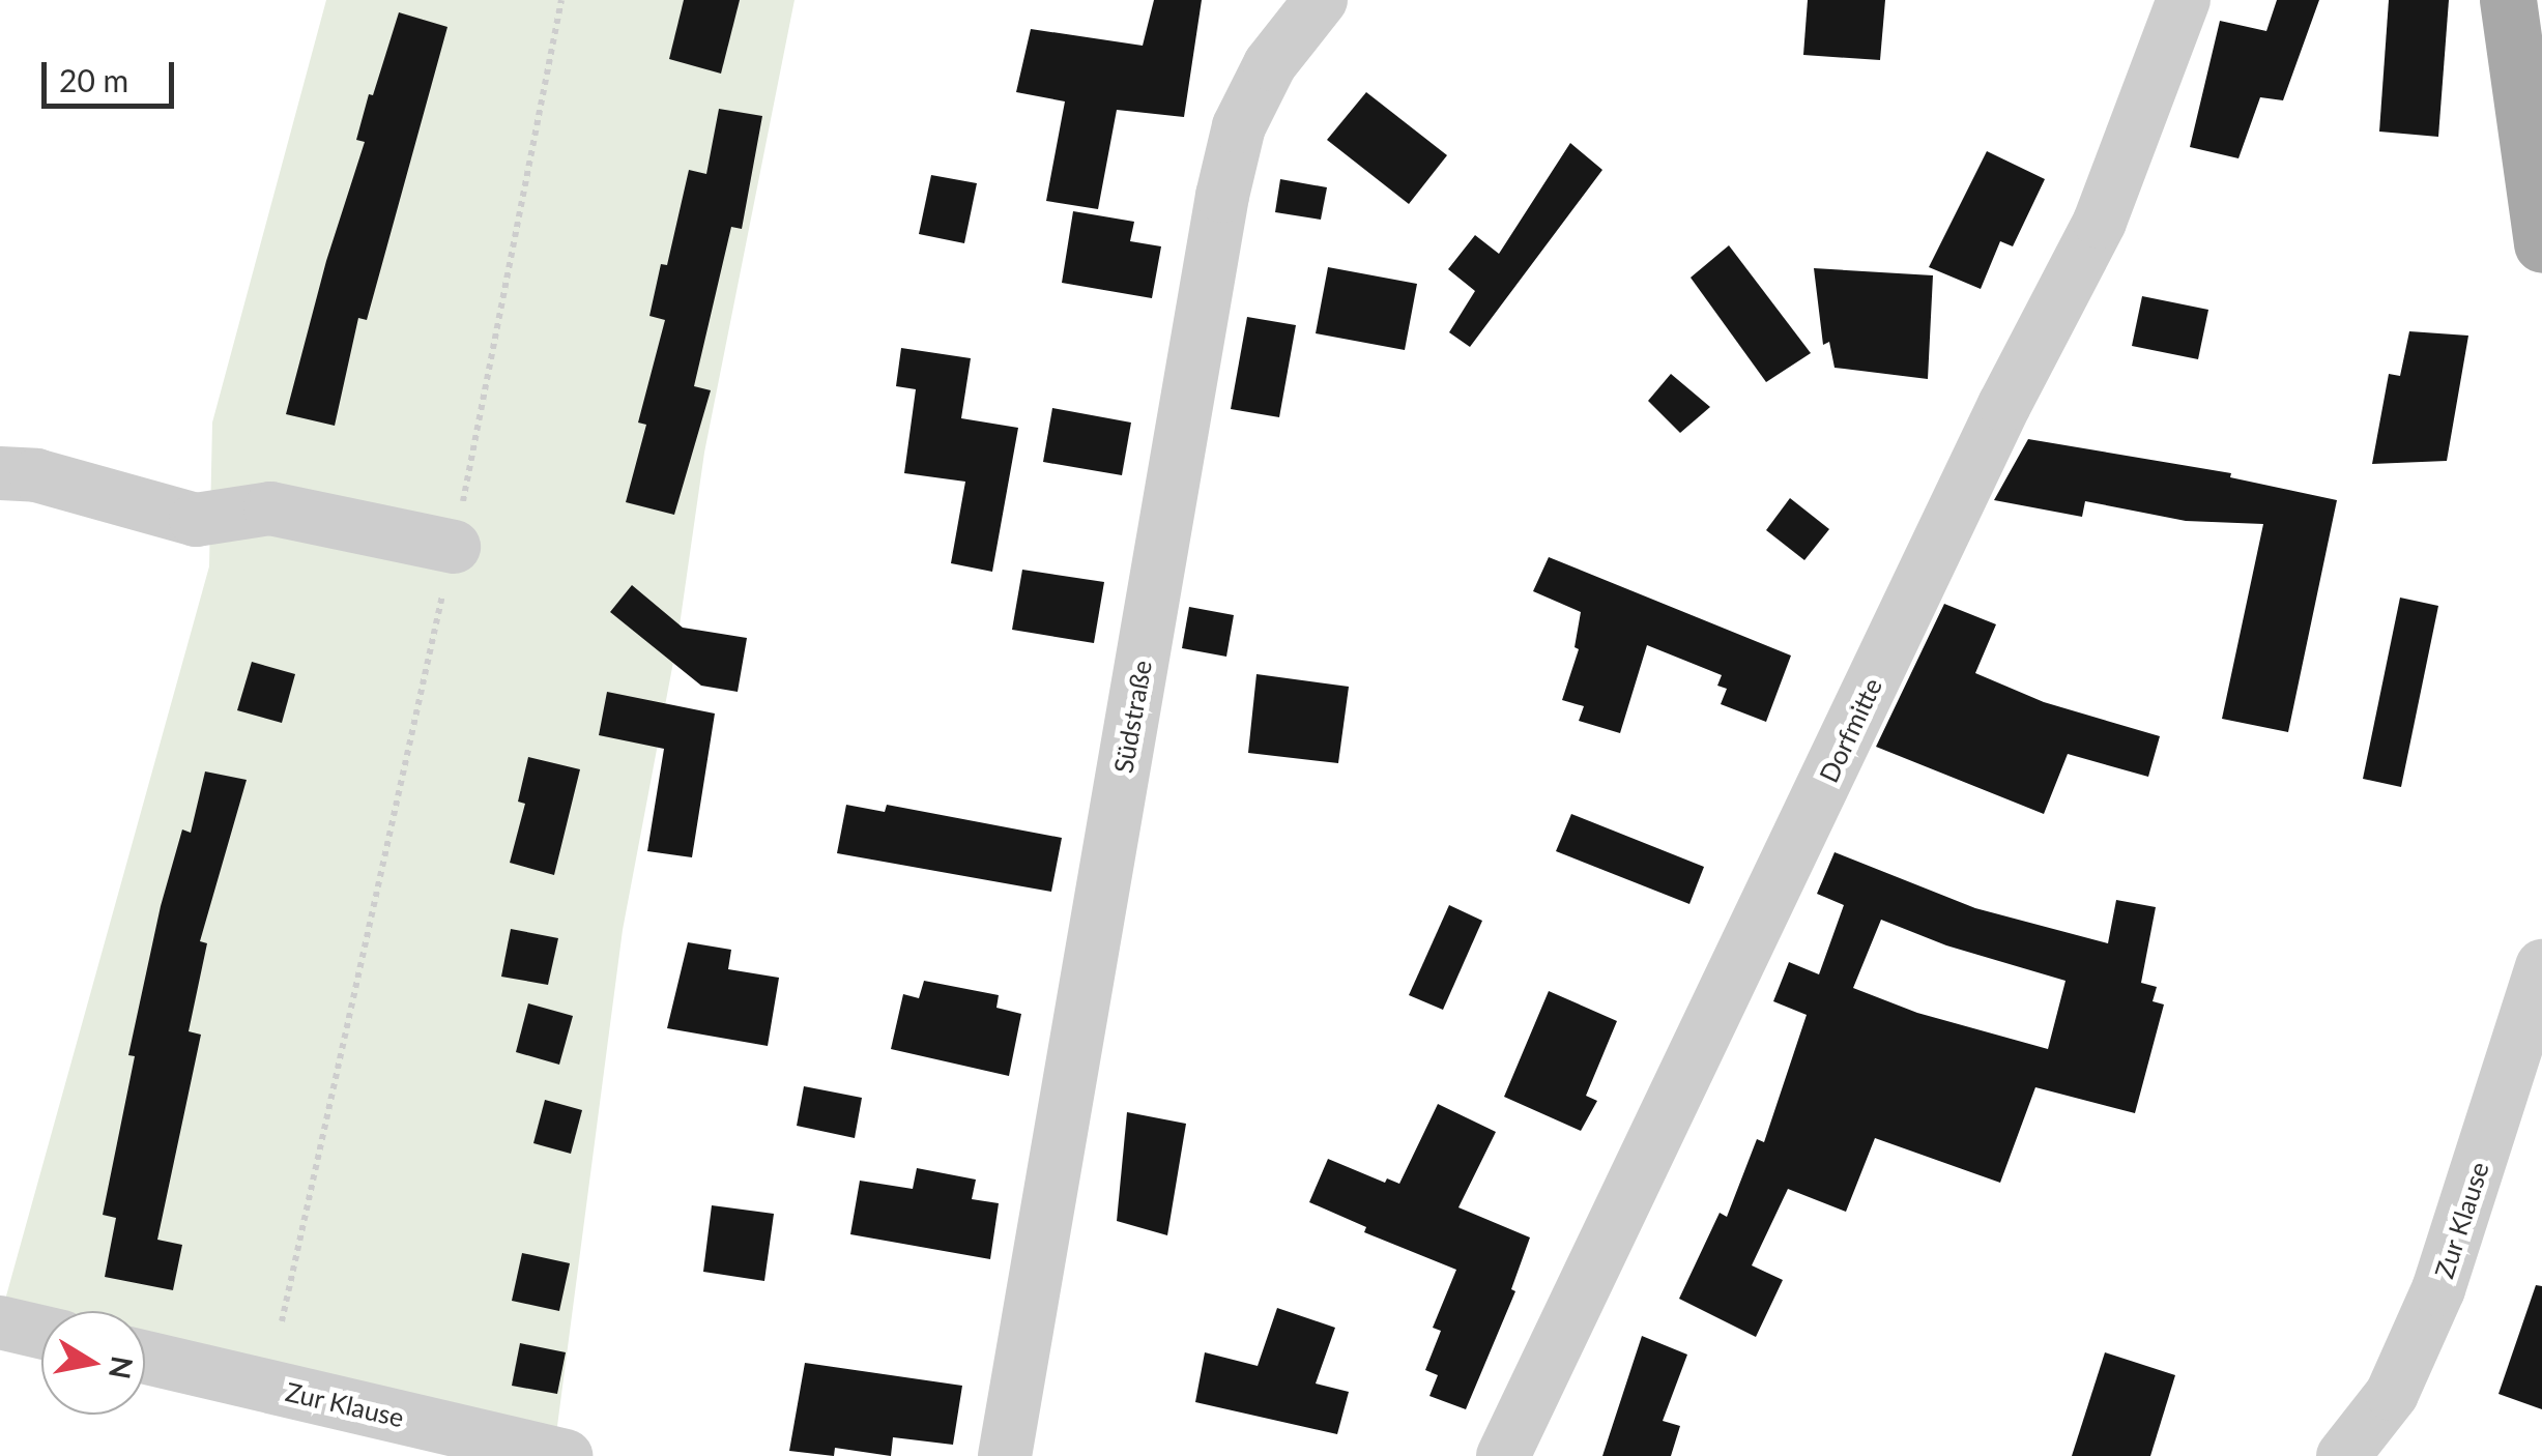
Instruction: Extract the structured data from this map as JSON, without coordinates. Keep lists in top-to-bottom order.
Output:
{
  "streets": {
    "street": ["Südstraße", "Dorfmitte", "Zur Klause"]
  },
  "scale_bar": "20 m",
  "north": "right"
}
